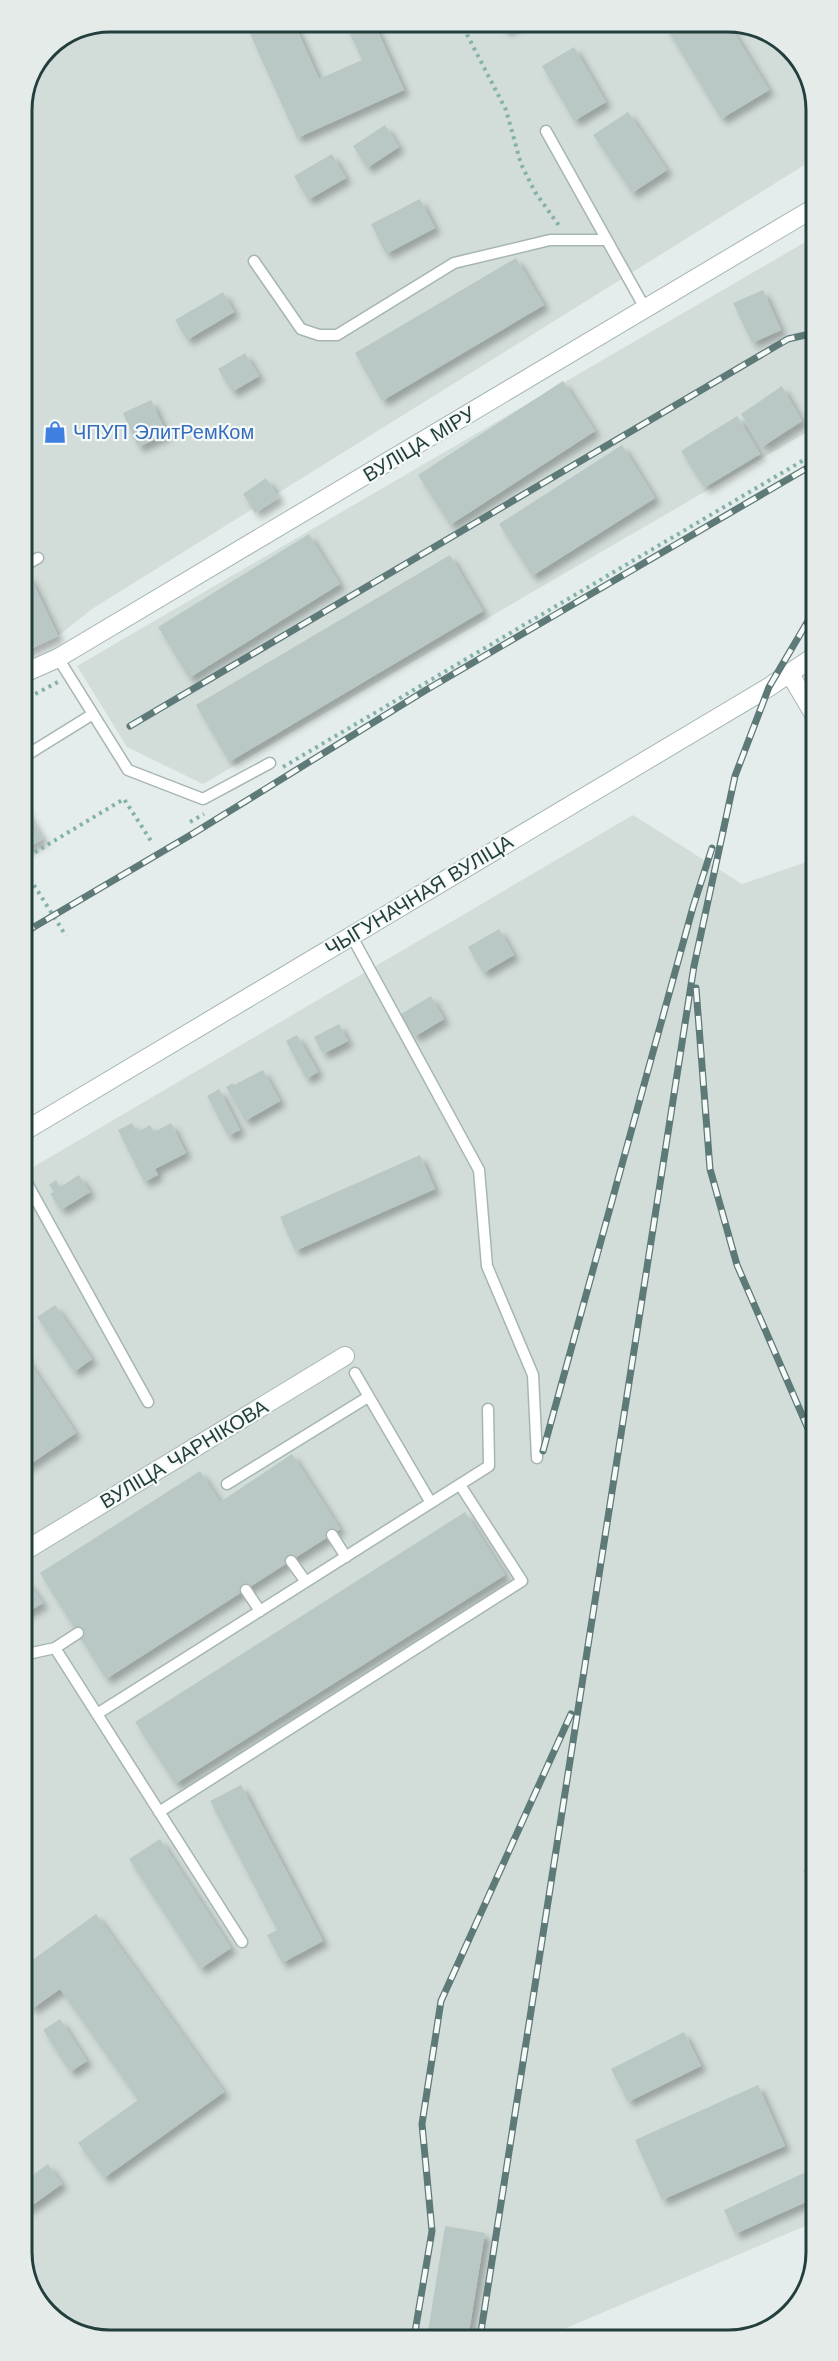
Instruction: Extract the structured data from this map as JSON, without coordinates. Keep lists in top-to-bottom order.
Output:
{
  "streets": {
    "street": ["ВУЛІЦА МІРУ", "ЧЫГУНАЧНАЯ ВУЛІЦА", "ВУЛІЦА ЧАРНІКОВА"]
  },
  "places": {
    "shop": ["ЧПУП ЭлитРемКом"]
  }
}
